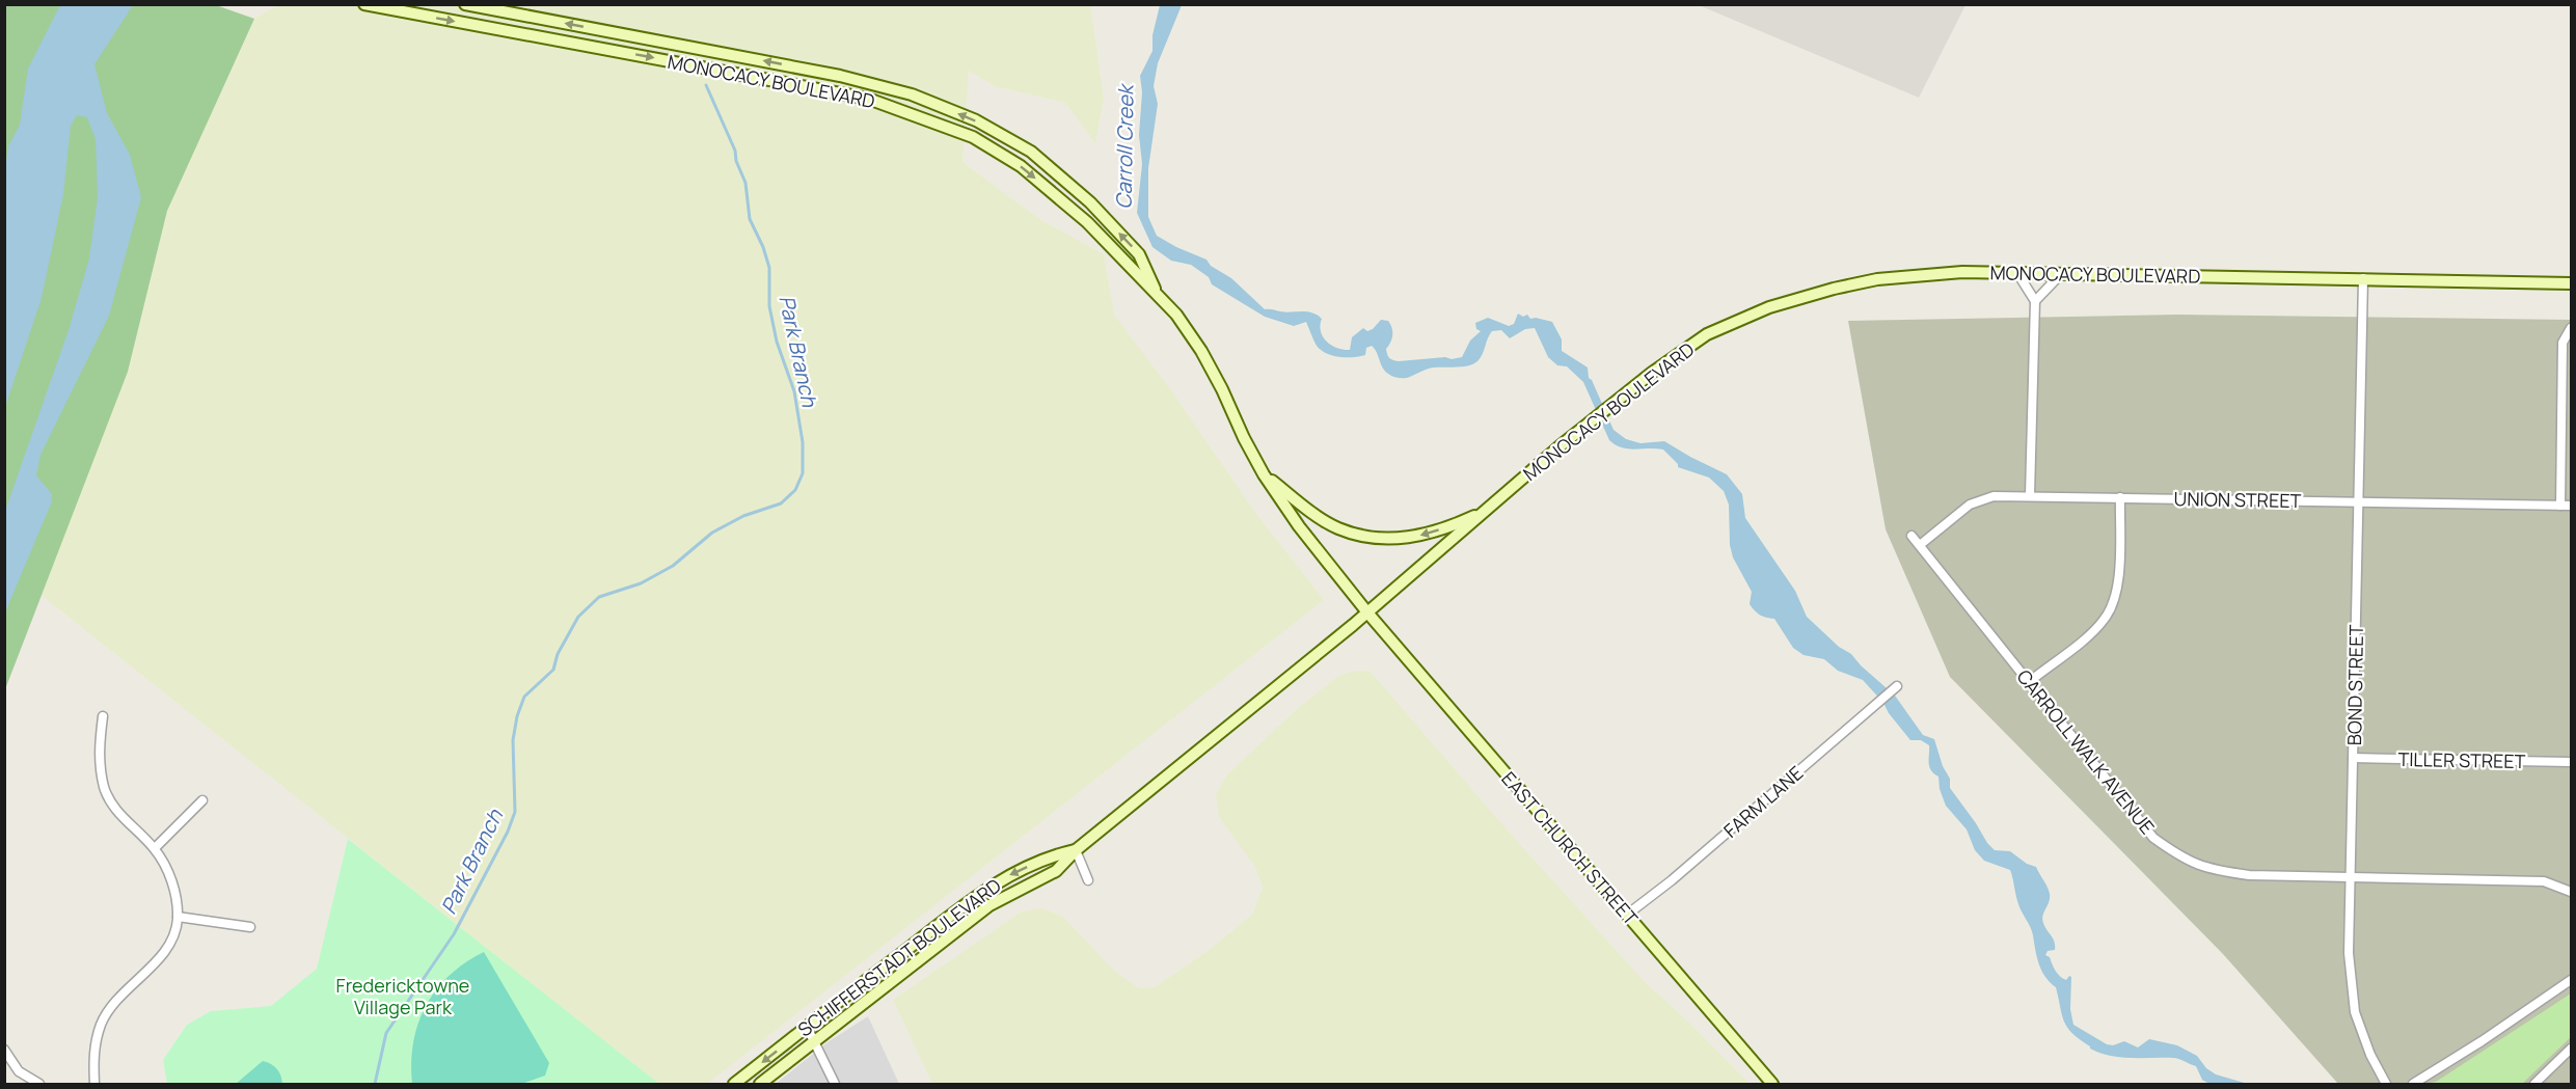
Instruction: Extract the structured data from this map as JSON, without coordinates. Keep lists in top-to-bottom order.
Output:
{
  "streets": {
    "main road": ["MONOCACY BOULEVARD", "EAST CHURCH STREET", "SCHIFFERSTADT BOULEVARD"],
    "street": [
      "UNION STREET",
      "BOND STREET",
      "CARROLL WALK AVENUE",
      "TILLER STREET",
      "FARM LANE"
    ]
  },
  "crossings": [
    ["MONOCACY BOULEVARD", "BOND STREET"],
    ["MONOCACY BOULEVARD", "EAST CHURCH STREET"],
    ["MONOCACY BOULEVARD", "SCHIFFERSTADT BOULEVARD"],
    ["UNION STREET", "BOND STREET"],
    ["UNION STREET", "CARROLL WALK AVENUE"],
    ["BOND STREET", "CARROLL WALK AVENUE"],
    ["BOND STREET", "TILLER STREET"],
    ["FARM LANE", "EAST CHURCH STREET"],
    ["EAST CHURCH STREET", "SCHIFFERSTADT BOULEVARD"]
  ],
  "water": ["Carroll Creek", "Park Branch"],
  "parks": ["Fredericktowne Village Park"]
}
